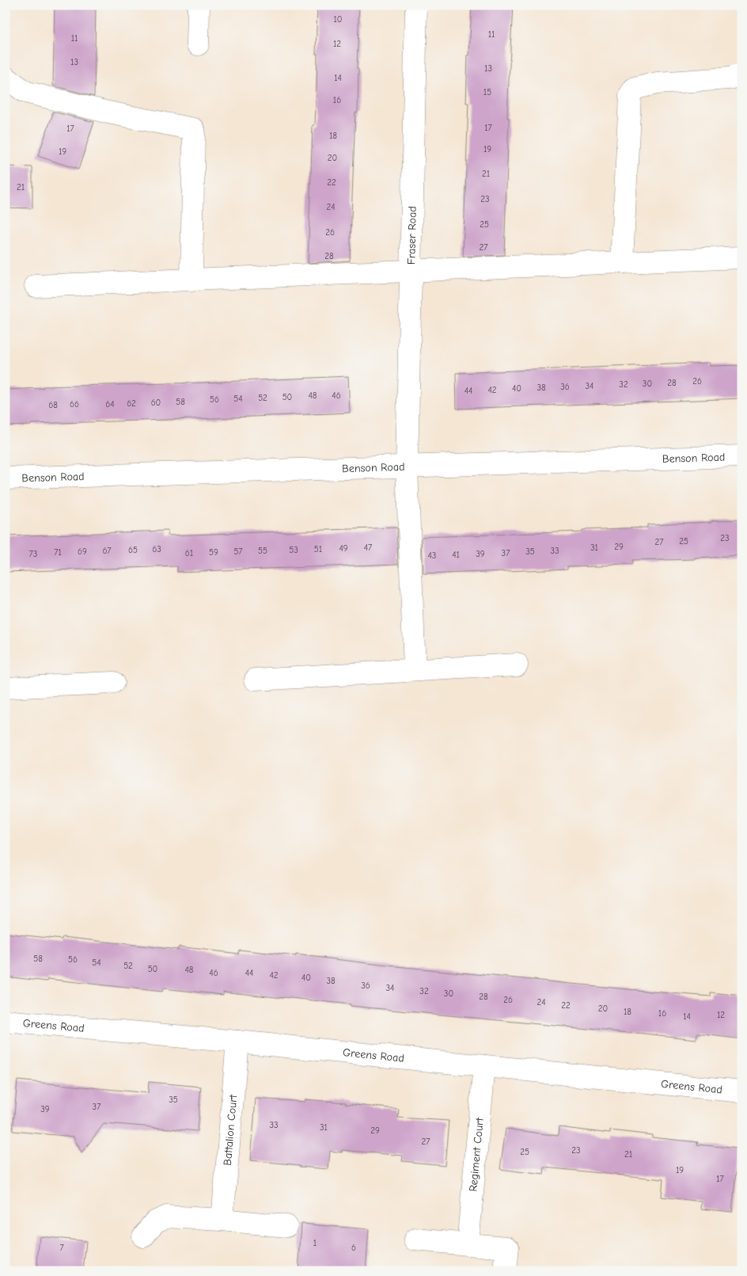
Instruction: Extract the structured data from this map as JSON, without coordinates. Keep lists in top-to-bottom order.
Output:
{
  "streets": {
    "street": [
      "Fraser Road",
      "Benson Road",
      "Greens Road",
      "Battalion Court",
      "Regiment Court"
    ]
  },
  "crossings": [
    ["Fraser Road", "Benson Road"],
    ["Greens Road", "Battalion Court"],
    ["Greens Road", "Regiment Court"]
  ],
  "house_numbers": [
    "10",
    "11",
    "11",
    "12",
    "13",
    "13",
    "14",
    "15",
    "16",
    "17",
    "17",
    "18",
    "19",
    "19",
    "20",
    "21",
    "22",
    "21",
    "23",
    "24",
    "25",
    "26",
    "27",
    "28",
    "26",
    "28",
    "30",
    "32",
    "34",
    "36",
    "38",
    "40",
    "42",
    "44",
    "48",
    "46",
    "50",
    "52",
    "54",
    "56",
    "58",
    "60",
    "62",
    "66",
    "64",
    "68",
    "23",
    "25",
    "27",
    "29",
    "47",
    "31",
    "49",
    "63",
    "51",
    "65",
    "53",
    "67",
    "55",
    "33",
    "69",
    "57",
    "35",
    "71",
    "59",
    "61",
    "37",
    "73",
    "39",
    "41",
    "43",
    "58",
    "56",
    "54",
    "52",
    "50",
    "48",
    "46",
    "44",
    "42",
    "40",
    "38",
    "36",
    "34",
    "32",
    "30",
    "28",
    "26",
    "24",
    "22",
    "20",
    "18",
    "16",
    "12",
    "14",
    "35",
    "37",
    "39",
    "33",
    "31",
    "29",
    "27",
    "23",
    "25",
    "21",
    "19",
    "17",
    "1",
    "7",
    "6"
  ]
}
